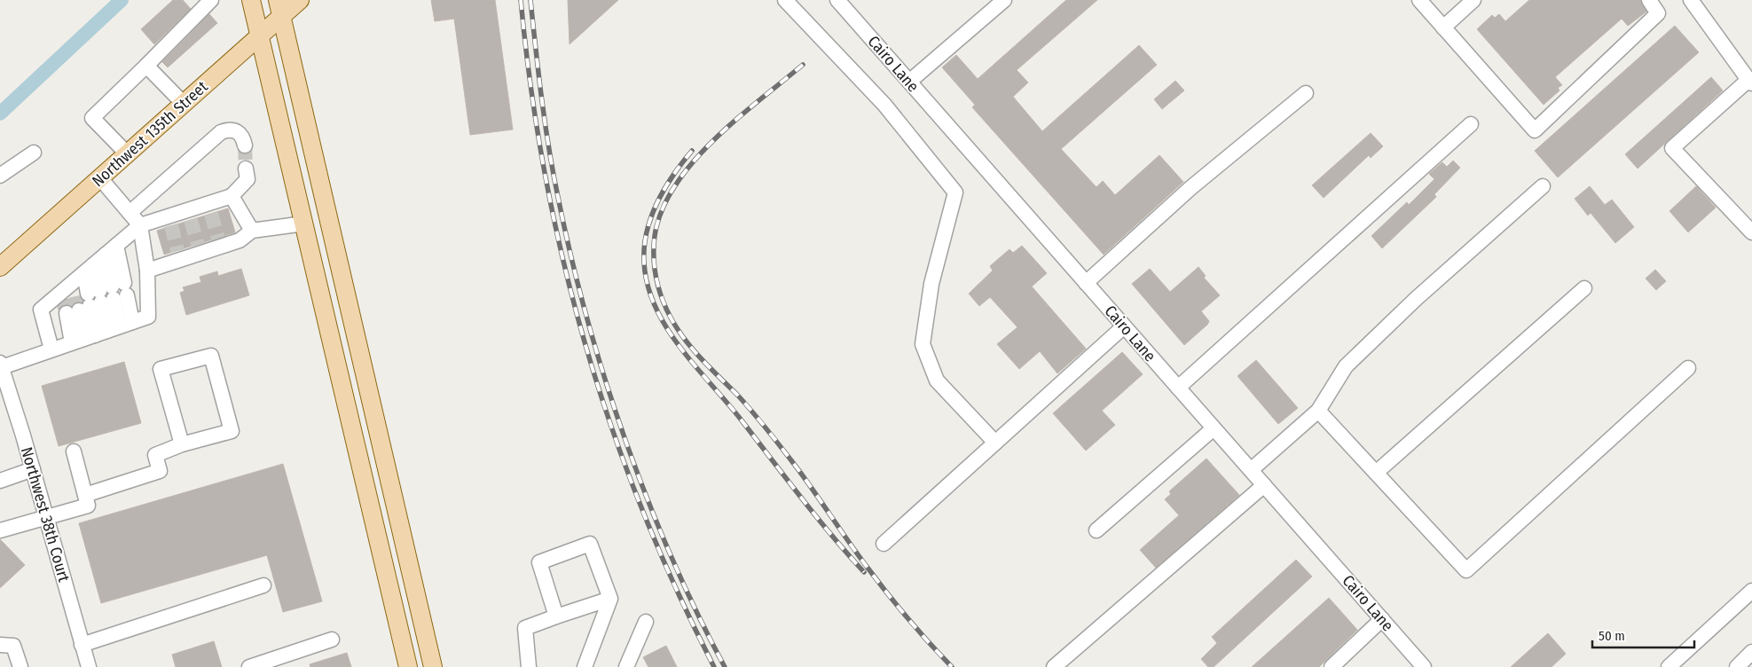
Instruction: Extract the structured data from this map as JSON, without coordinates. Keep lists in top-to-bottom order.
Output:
{
  "streets": {
    "main road": ["Northwest 135th Street"],
    "street": ["Cairo Lane", "Northwest 38th Court"]
  },
  "scale_bar": "50 m"
}
